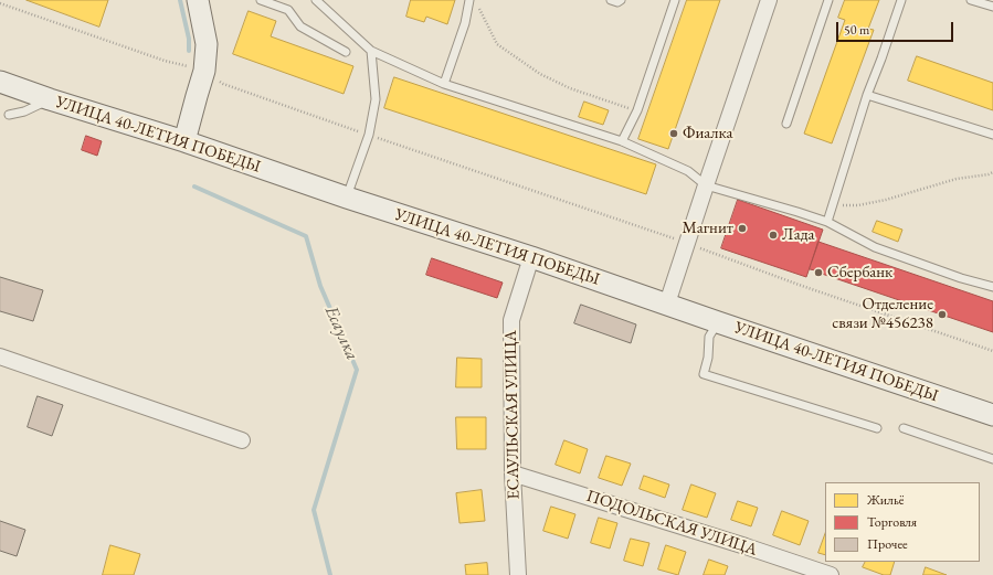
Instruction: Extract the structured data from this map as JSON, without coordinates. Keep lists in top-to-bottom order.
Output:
{
  "streets": {
    "main road": ["УЛИЦА 40-ЛЕТИЯ ПОБЕДЫ"],
    "street": ["ЕСАУЛЬСКАЯ УЛИЦА", "ПОДОЛЬСКАЯ УЛИЦА"]
  },
  "crossings": [
    ["УЛИЦА 40-ЛЕТИЯ ПОБЕДЫ", "ЕСАУЛЬСКАЯ УЛИЦА"],
    ["ЕСАУЛЬСКАЯ УЛИЦА", "ПОДОЛЬСКАЯ УЛИЦА"]
  ],
  "water": ["Есаулка"],
  "places": [
    "Фиалка",
    "Магнит",
    "Лада",
    "Сбербанк",
    "Отделение связи №456238"
  ],
  "legend": ["Жильё", "Торговля", "Прочее"],
  "scale_bar": "50 m"
}
